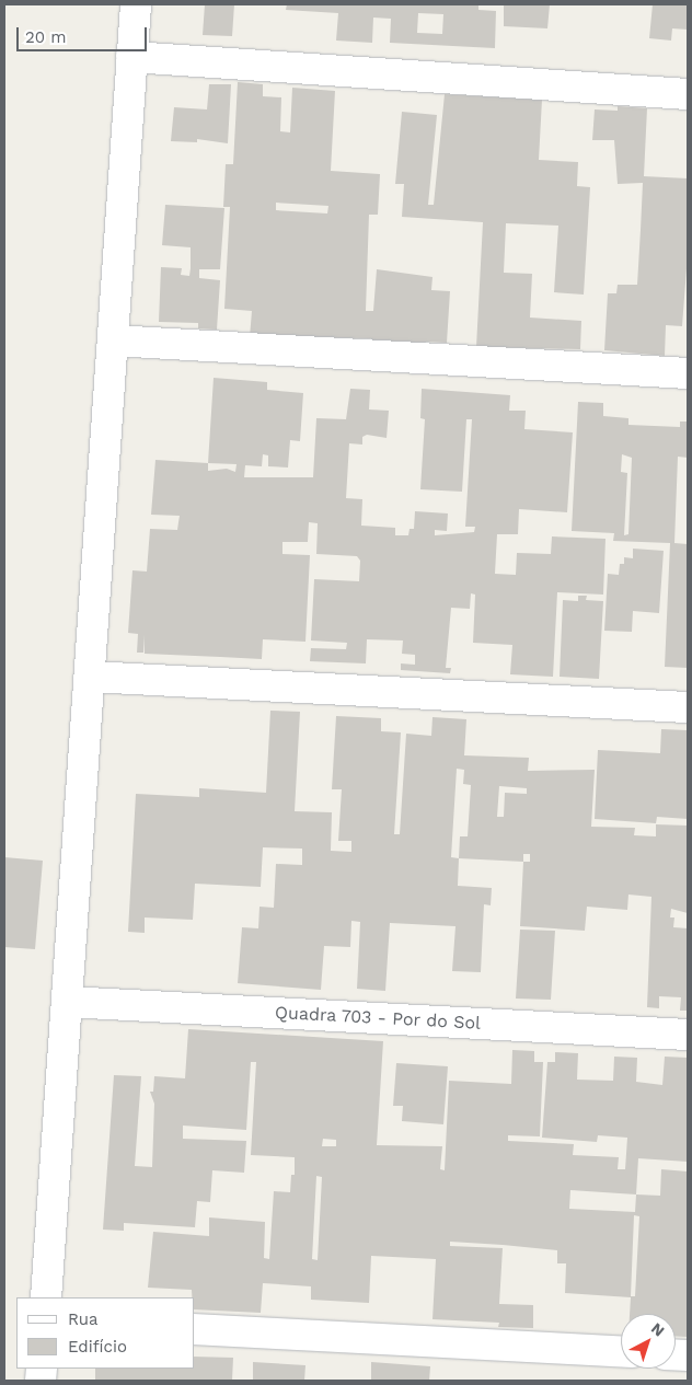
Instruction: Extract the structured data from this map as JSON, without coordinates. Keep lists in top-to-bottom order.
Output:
{
  "streets": {
    "street": ["Quadra 703 - Por do Sol"]
  },
  "legend": ["Rua", "Edifício"],
  "scale_bar": "20 m",
  "north": "top right"
}
